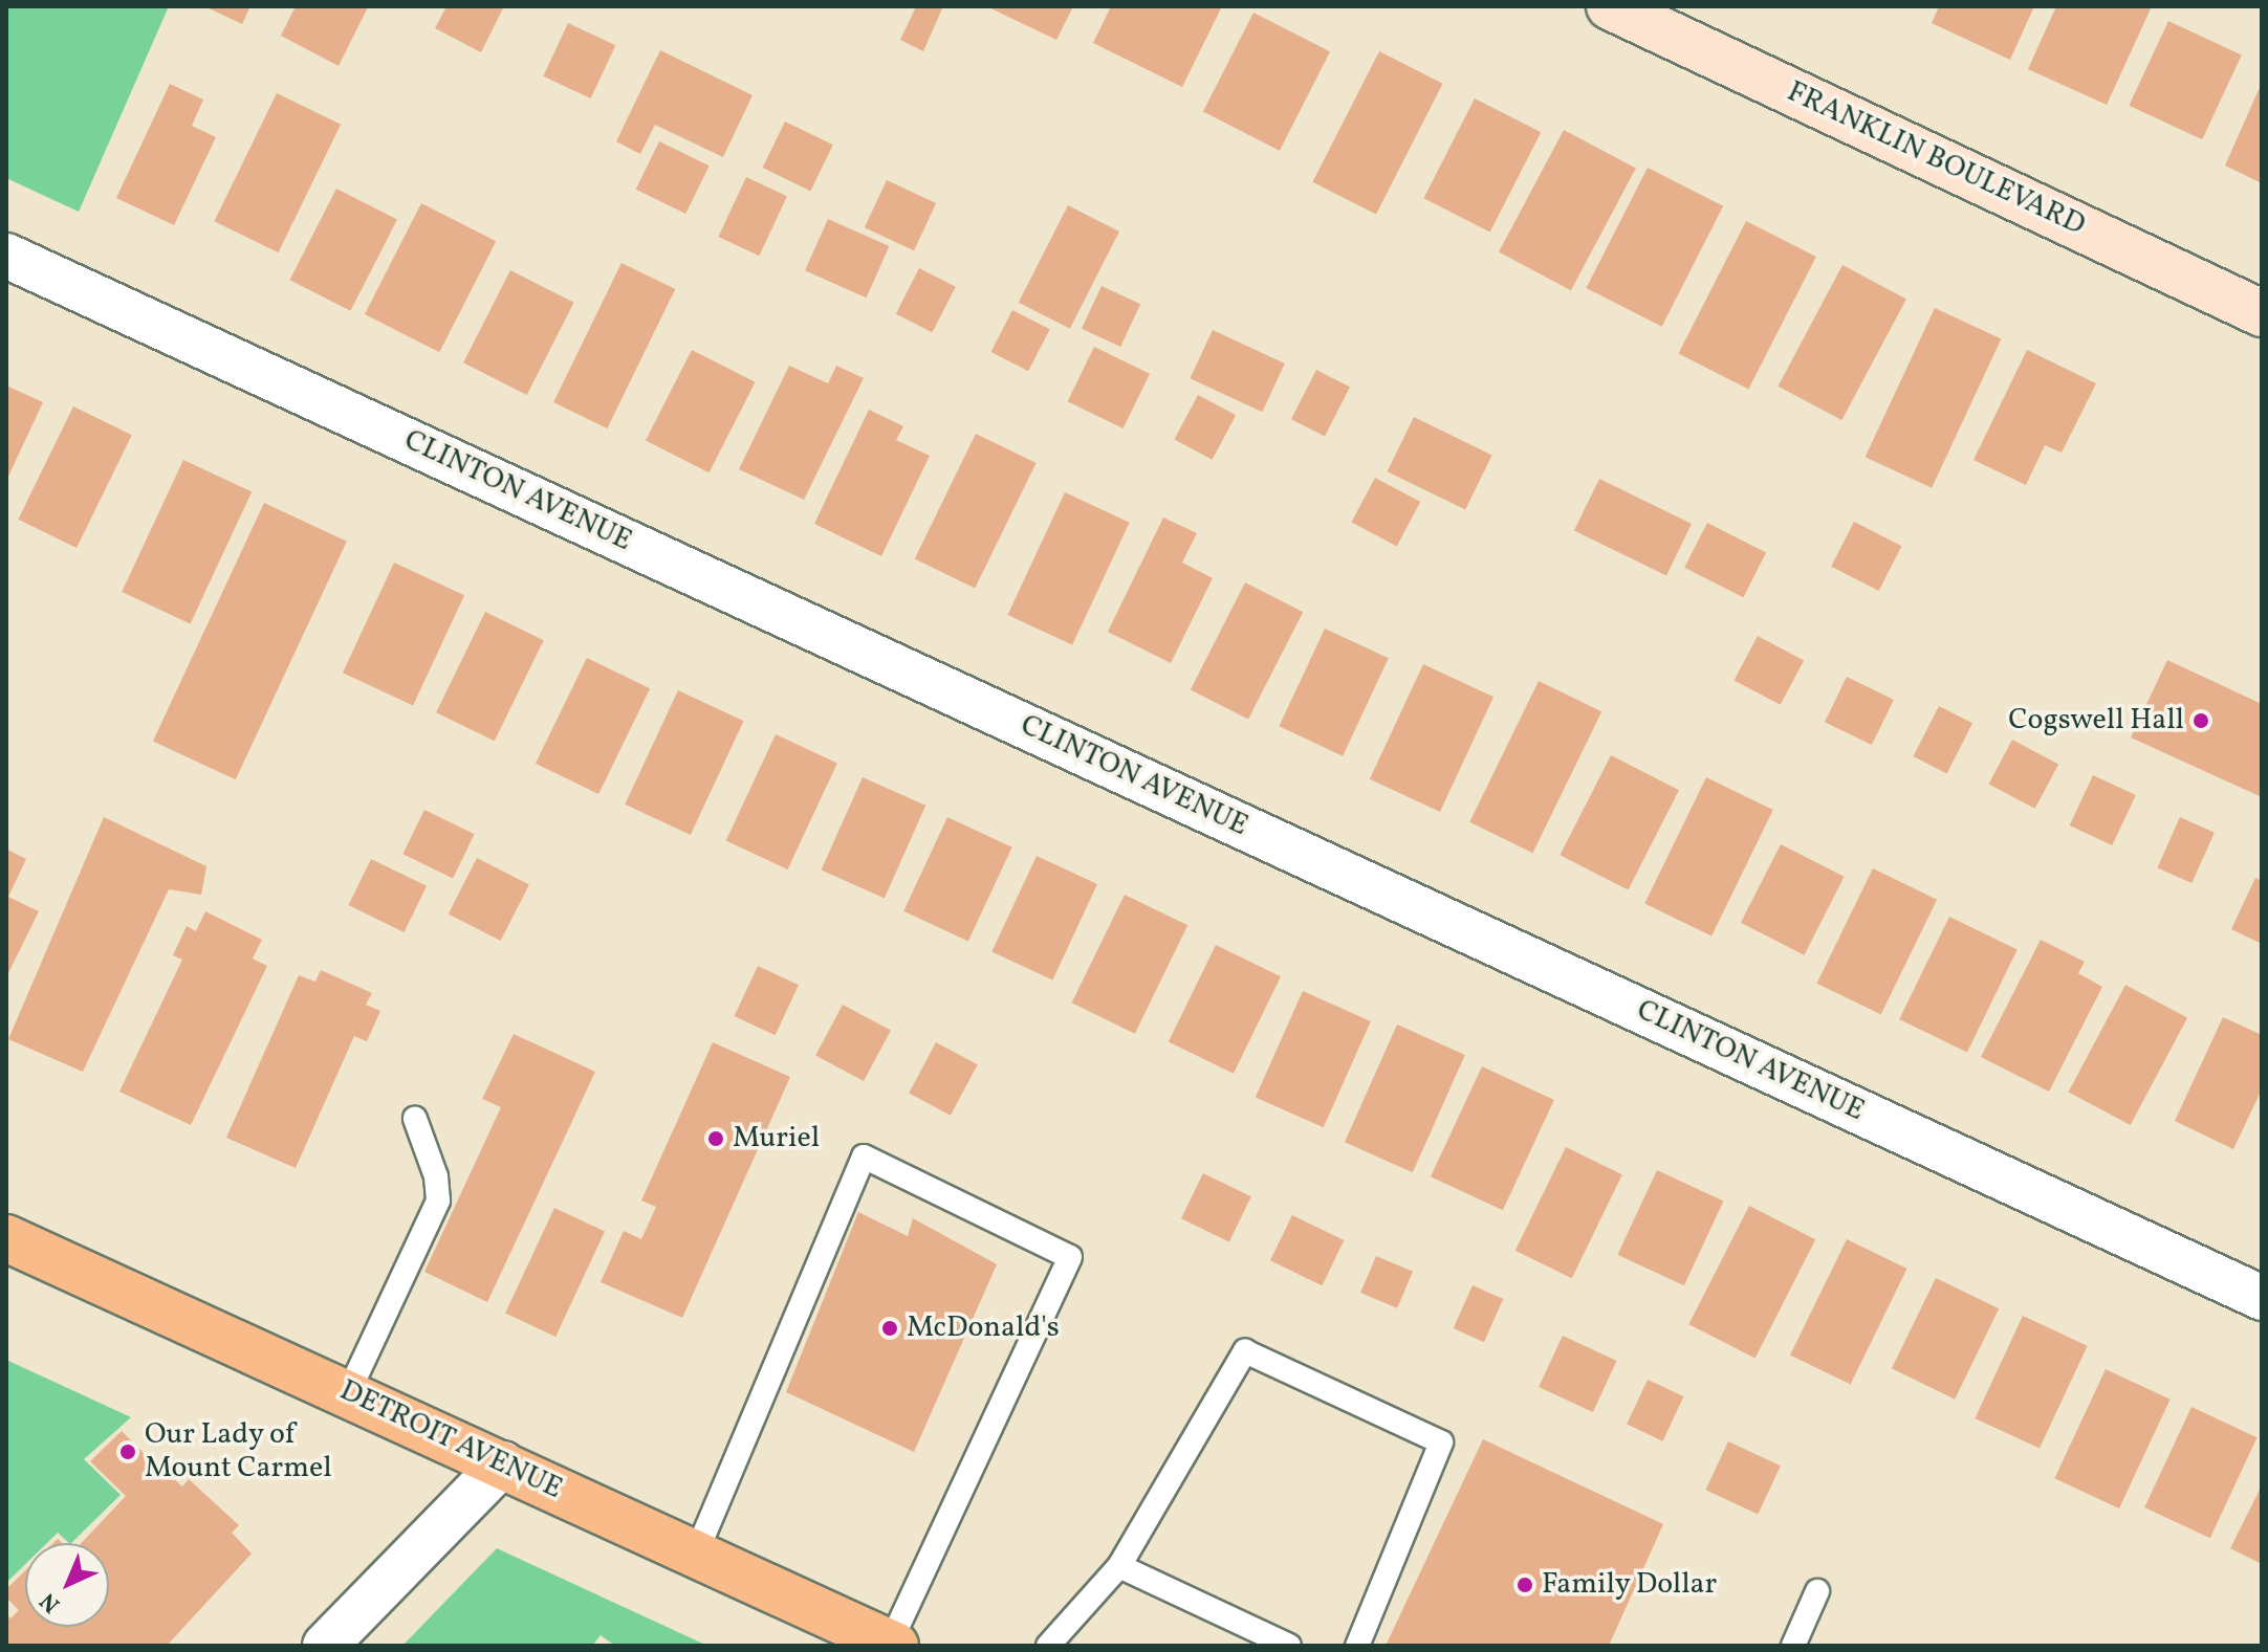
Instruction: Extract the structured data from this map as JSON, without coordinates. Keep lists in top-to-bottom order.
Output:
{
  "streets": {
    "main road": ["DETROIT AVENUE"],
    "street": ["FRANKLIN BOULEVARD", "CLINTON AVENUE"]
  },
  "places": [
    "Cogswell Hall",
    "Muriel",
    "McDonald's",
    "Our Lady of Mount Carmel",
    "Family Dollar"
  ],
  "north": "bottom left"
}
